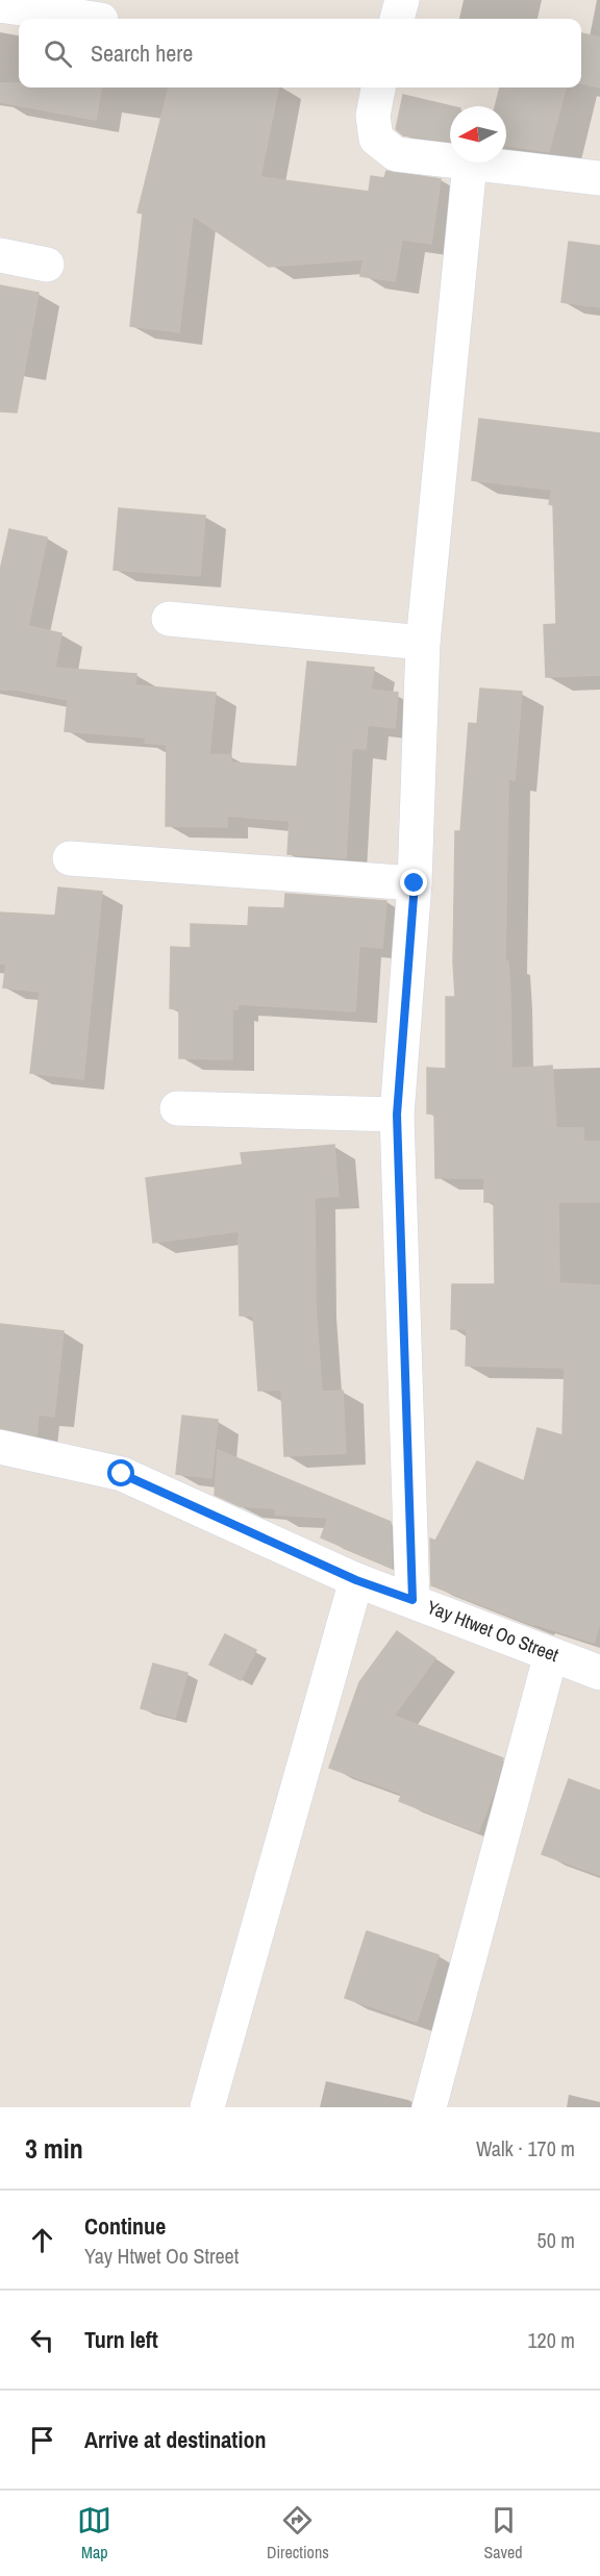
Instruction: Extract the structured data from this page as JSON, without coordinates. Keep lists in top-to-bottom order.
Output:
{
  "streets": {
    "street": ["Yay Htwet Oo Street"]
  },
  "north": "left",
  "page": {
    "search": "Search here",
    "heading": ["3 min", "Walk · 170 m"],
    "list": [
      ["Continue", "Yay Htwet Oo Street", "50 m"],
      ["Turn left", "120 m"],
      "Arrive at destination"
    ],
    "nav": ["Map", "Directions", "Saved"]
  }
}
